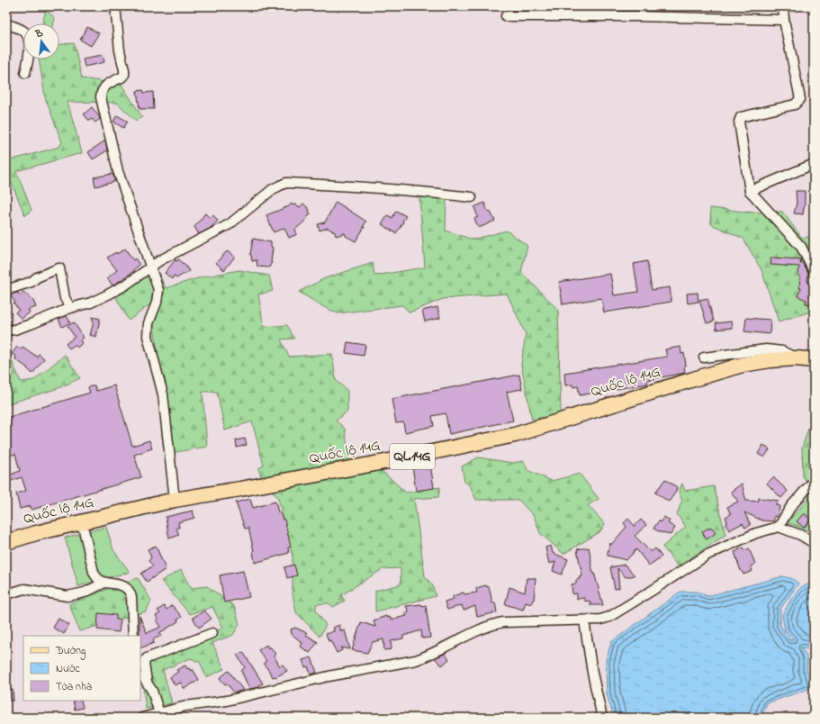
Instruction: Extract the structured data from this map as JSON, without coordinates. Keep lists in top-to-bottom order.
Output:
{
  "streets": {
    "main road": ["Quốc lộ 14G", "QL.14G"]
  },
  "legend": ["Đường", "Nước", "Tòa nhà"],
  "north": "top"
}
